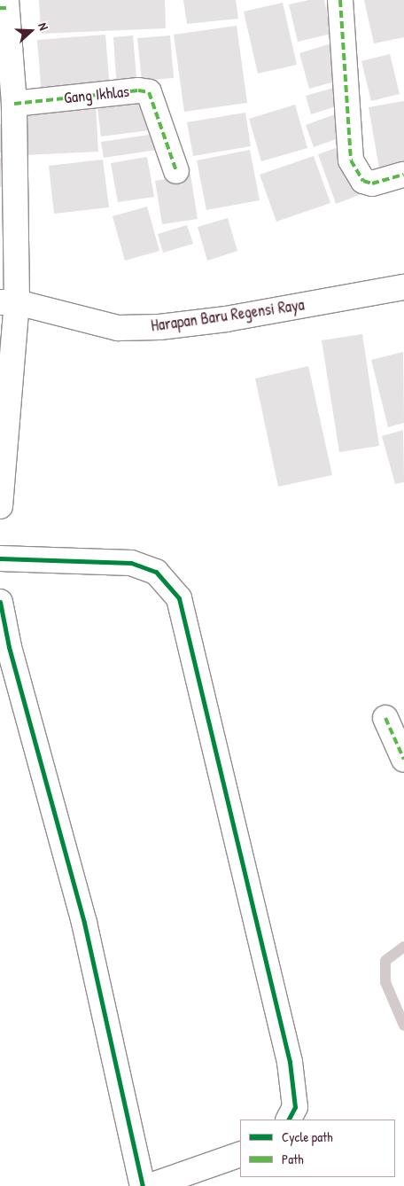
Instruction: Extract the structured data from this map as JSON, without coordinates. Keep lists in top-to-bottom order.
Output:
{
  "streets": {
    "street": ["Gang Ikhlas", "Harapan Baru Regensi Raya"]
  },
  "legend": ["Cycle path", "Path"],
  "north": "right"
}
